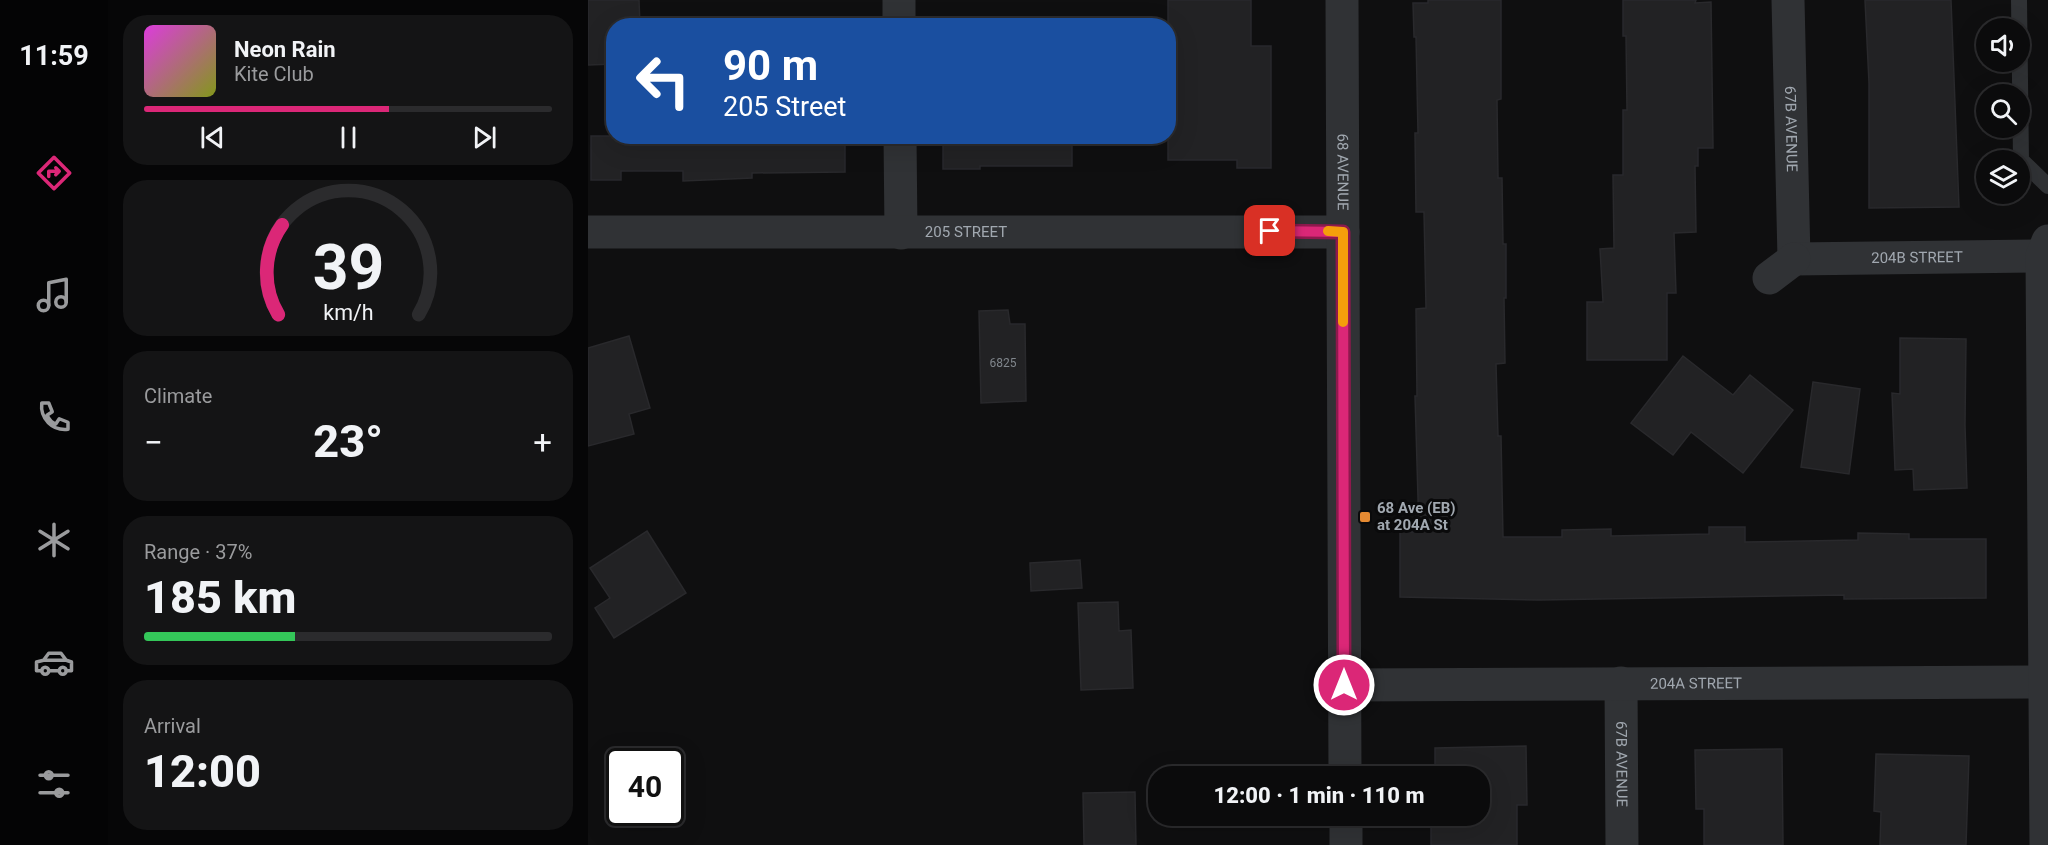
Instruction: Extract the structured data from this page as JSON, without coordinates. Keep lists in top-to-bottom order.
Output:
{
  "streets": {
    "street": [
      "67B AVENUE",
      "68 AVENUE",
      "205 STREET",
      "204B STREET",
      "204A STREET"
    ]
  },
  "crossings": [
    ["67B AVENUE", "204B STREET"],
    ["67B AVENUE", "204A STREET"],
    ["68 AVENUE", "205 STREET"],
    ["68 AVENUE", "204A STREET"]
  ],
  "places": {
    "transit": ["68 Ave (EB) at 204A St"]
  },
  "house_numbers": ["6825"],
  "page": {
    "tabs": "11:59",
    "turn": ["90 m", "205 Street"],
    "song": ["Neon Rain", "Kite Club"],
    "tile": [
      "Climate",
      ["Range · 37%", "185 km"],
      ["Arrival", "12:00"]
    ],
    "heat": ["−", "23°", "+"],
    "limit": "40",
    "trip": "12:00 · 1 min · 110 m",
    "gauge": ["39", "km/h"]
  }
}
